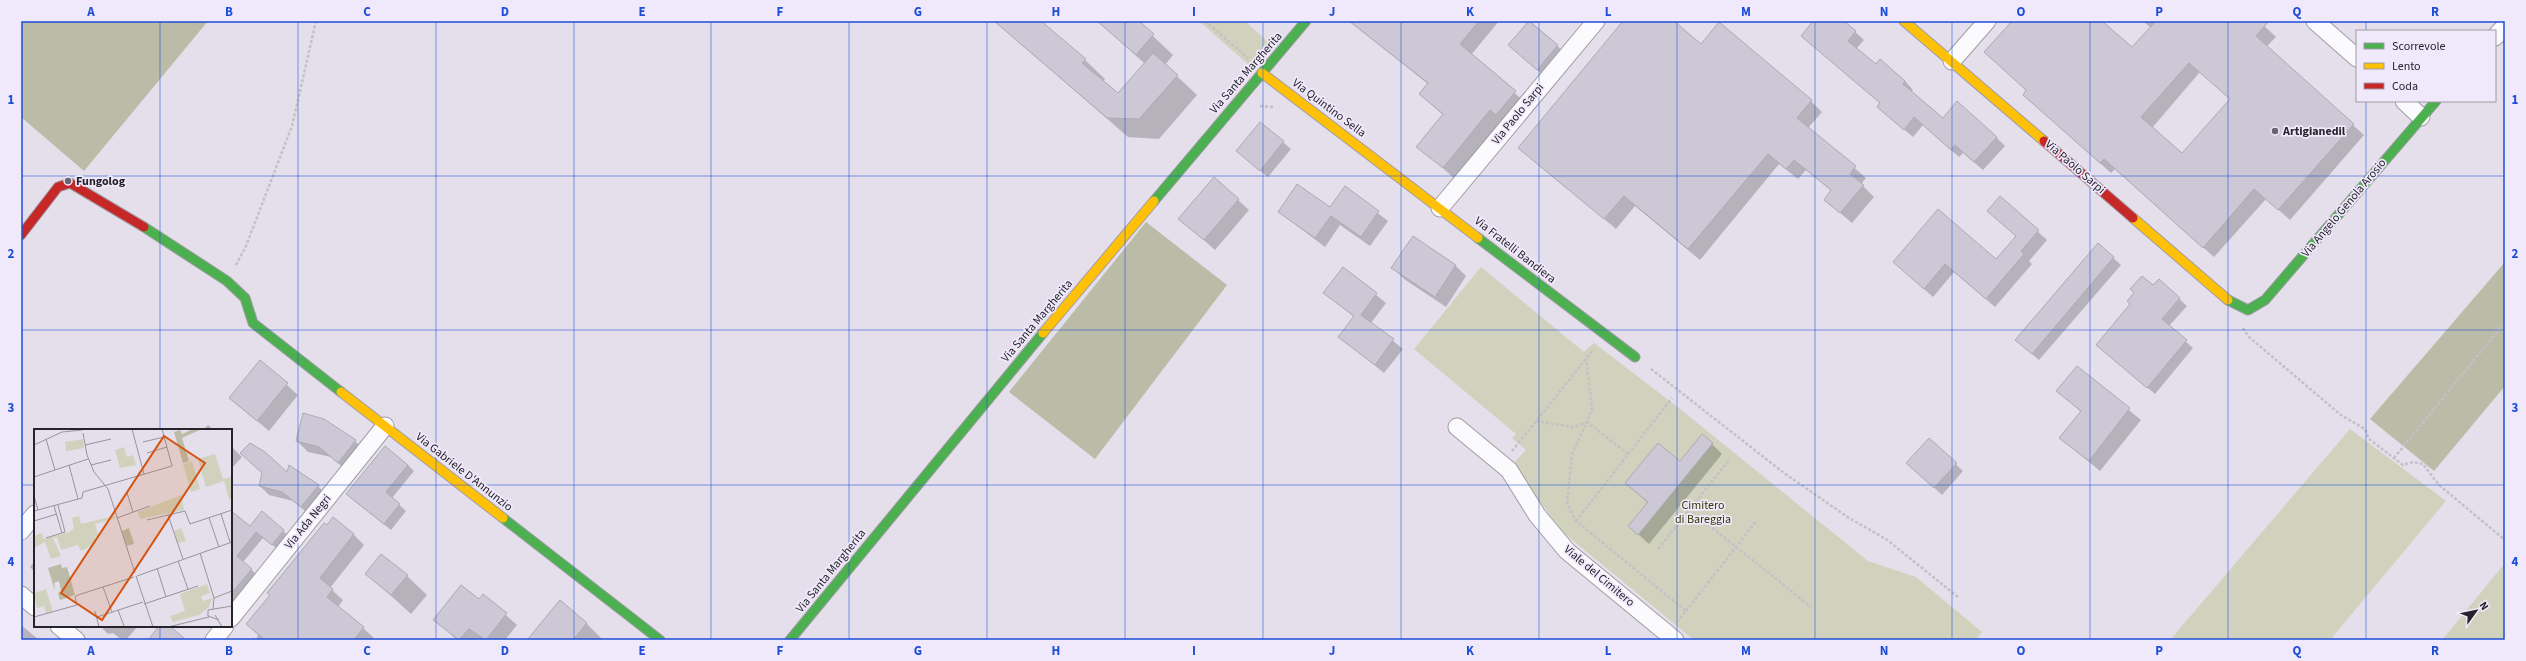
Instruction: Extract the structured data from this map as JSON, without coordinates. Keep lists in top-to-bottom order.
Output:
{
  "streets": {
    "street": [
      "Via Santa Margherita",
      "Via Quintino Sella",
      "Via Paolo Sarpi",
      "Via Angelo Genola Arosio",
      "Via Fratelli Bandiera",
      "Via Gabriele D'Annunzio",
      "Via Ada Negri",
      "Viale del Cimitero"
    ]
  },
  "crossings": [
    ["Via Santa Margherita", "Via Quintino Sella"],
    ["Via Quintino Sella", "Via Fratelli Bandiera"],
    ["Via Paolo Sarpi", "Via Angelo Genola Arosio"],
    ["Via Paolo Sarpi", "Via Fratelli Bandiera"],
    ["Via Gabriele D'Annunzio", "Via Ada Negri"]
  ],
  "parks": ["Cimitero di Bareggia"],
  "places": ["Artigianedil", "Fungolog"],
  "legend": ["Scorrevole", "Lento", "Coda"],
  "north": "top right",
  "grid": {
    "columns": [
      "A",
      "B",
      "C",
      "D",
      "E",
      "F",
      "G",
      "H",
      "I",
      "J",
      "K",
      "L",
      "M",
      "N",
      "O",
      "P",
      "Q",
      "R"
    ],
    "rows": [
      "1",
      "2",
      "3",
      "4"
    ]
  }
}
